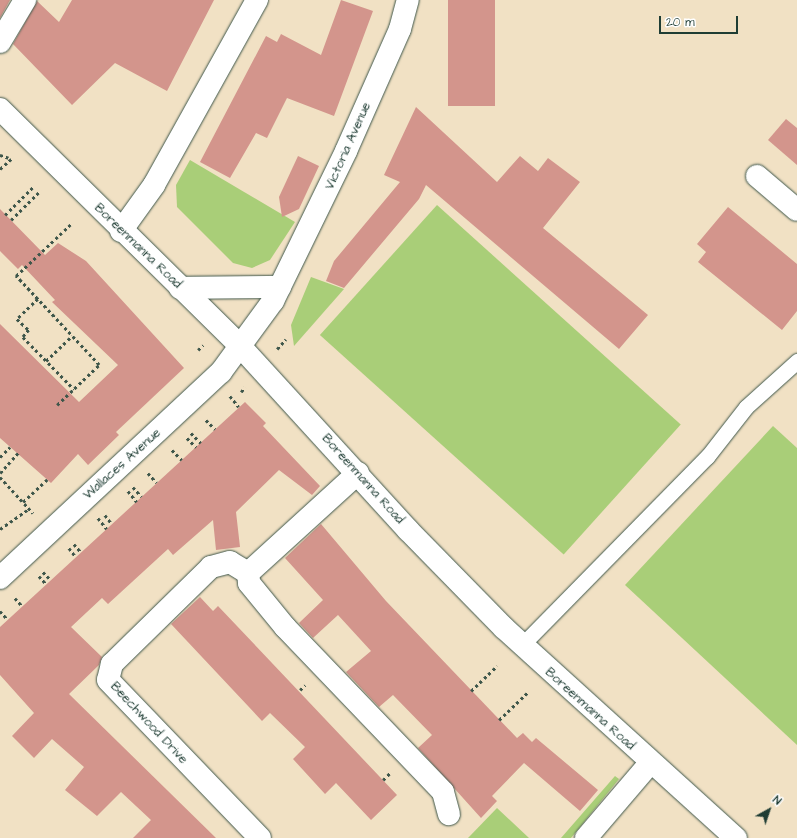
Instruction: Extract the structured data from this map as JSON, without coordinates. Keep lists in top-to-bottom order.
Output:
{
  "streets": {
    "street": [
      "Victoria Avenue",
      "Boreenmanna Road",
      "Wallaces Avenue",
      "Beechwood Drive"
    ]
  },
  "crossings": [
    ["Victoria Avenue", "Boreenmanna Road"],
    ["Victoria Avenue", "Wallaces Avenue"],
    ["Boreenmanna Road", "Wallaces Avenue"]
  ],
  "scale_bar": "20 m",
  "north": "top right"
}
